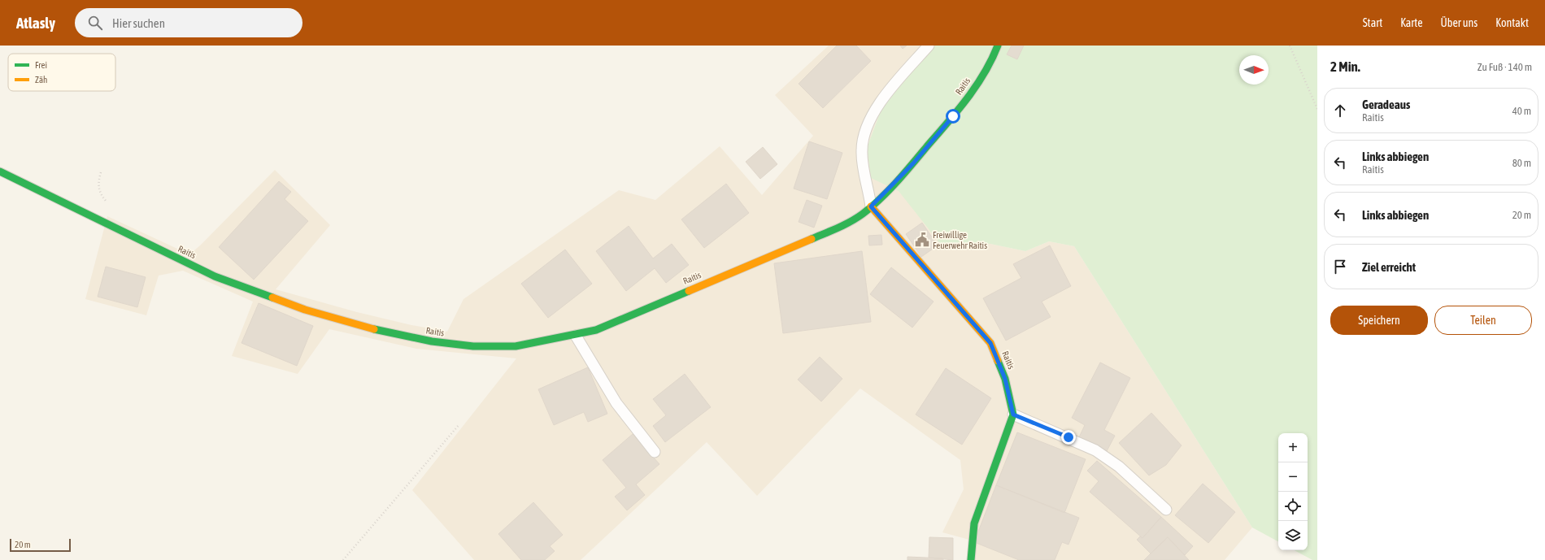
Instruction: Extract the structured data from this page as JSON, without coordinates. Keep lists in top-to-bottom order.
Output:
{
  "streets": {
    "street": ["Raitis"]
  },
  "places": {
    "public building": ["Freiwillige Feuerwehr Raitis"]
  },
  "legend": ["Frei", "Zäh"],
  "scale_bar": "20 m",
  "north": "right",
  "page": {
    "header": "Atlasly",
    "search": "Hier suchen",
    "nav": [
      "Start",
      "Karte",
      "Über uns",
      "Kontakt"
    ],
    "heading": ["2 Min.", "Zu Fuß · 140 m"],
    "list": [
      ["Geradeaus", "Raitis", "40 m"],
      ["Links abbiegen", "Raitis", "80 m"],
      ["Links abbiegen", "20 m"],
      "Ziel erreicht"
    ],
    "buttons": ["Speichern", "Teilen"],
    "map_buttons": ["+", "−"],
    "scale": "20 m"
  }
}
